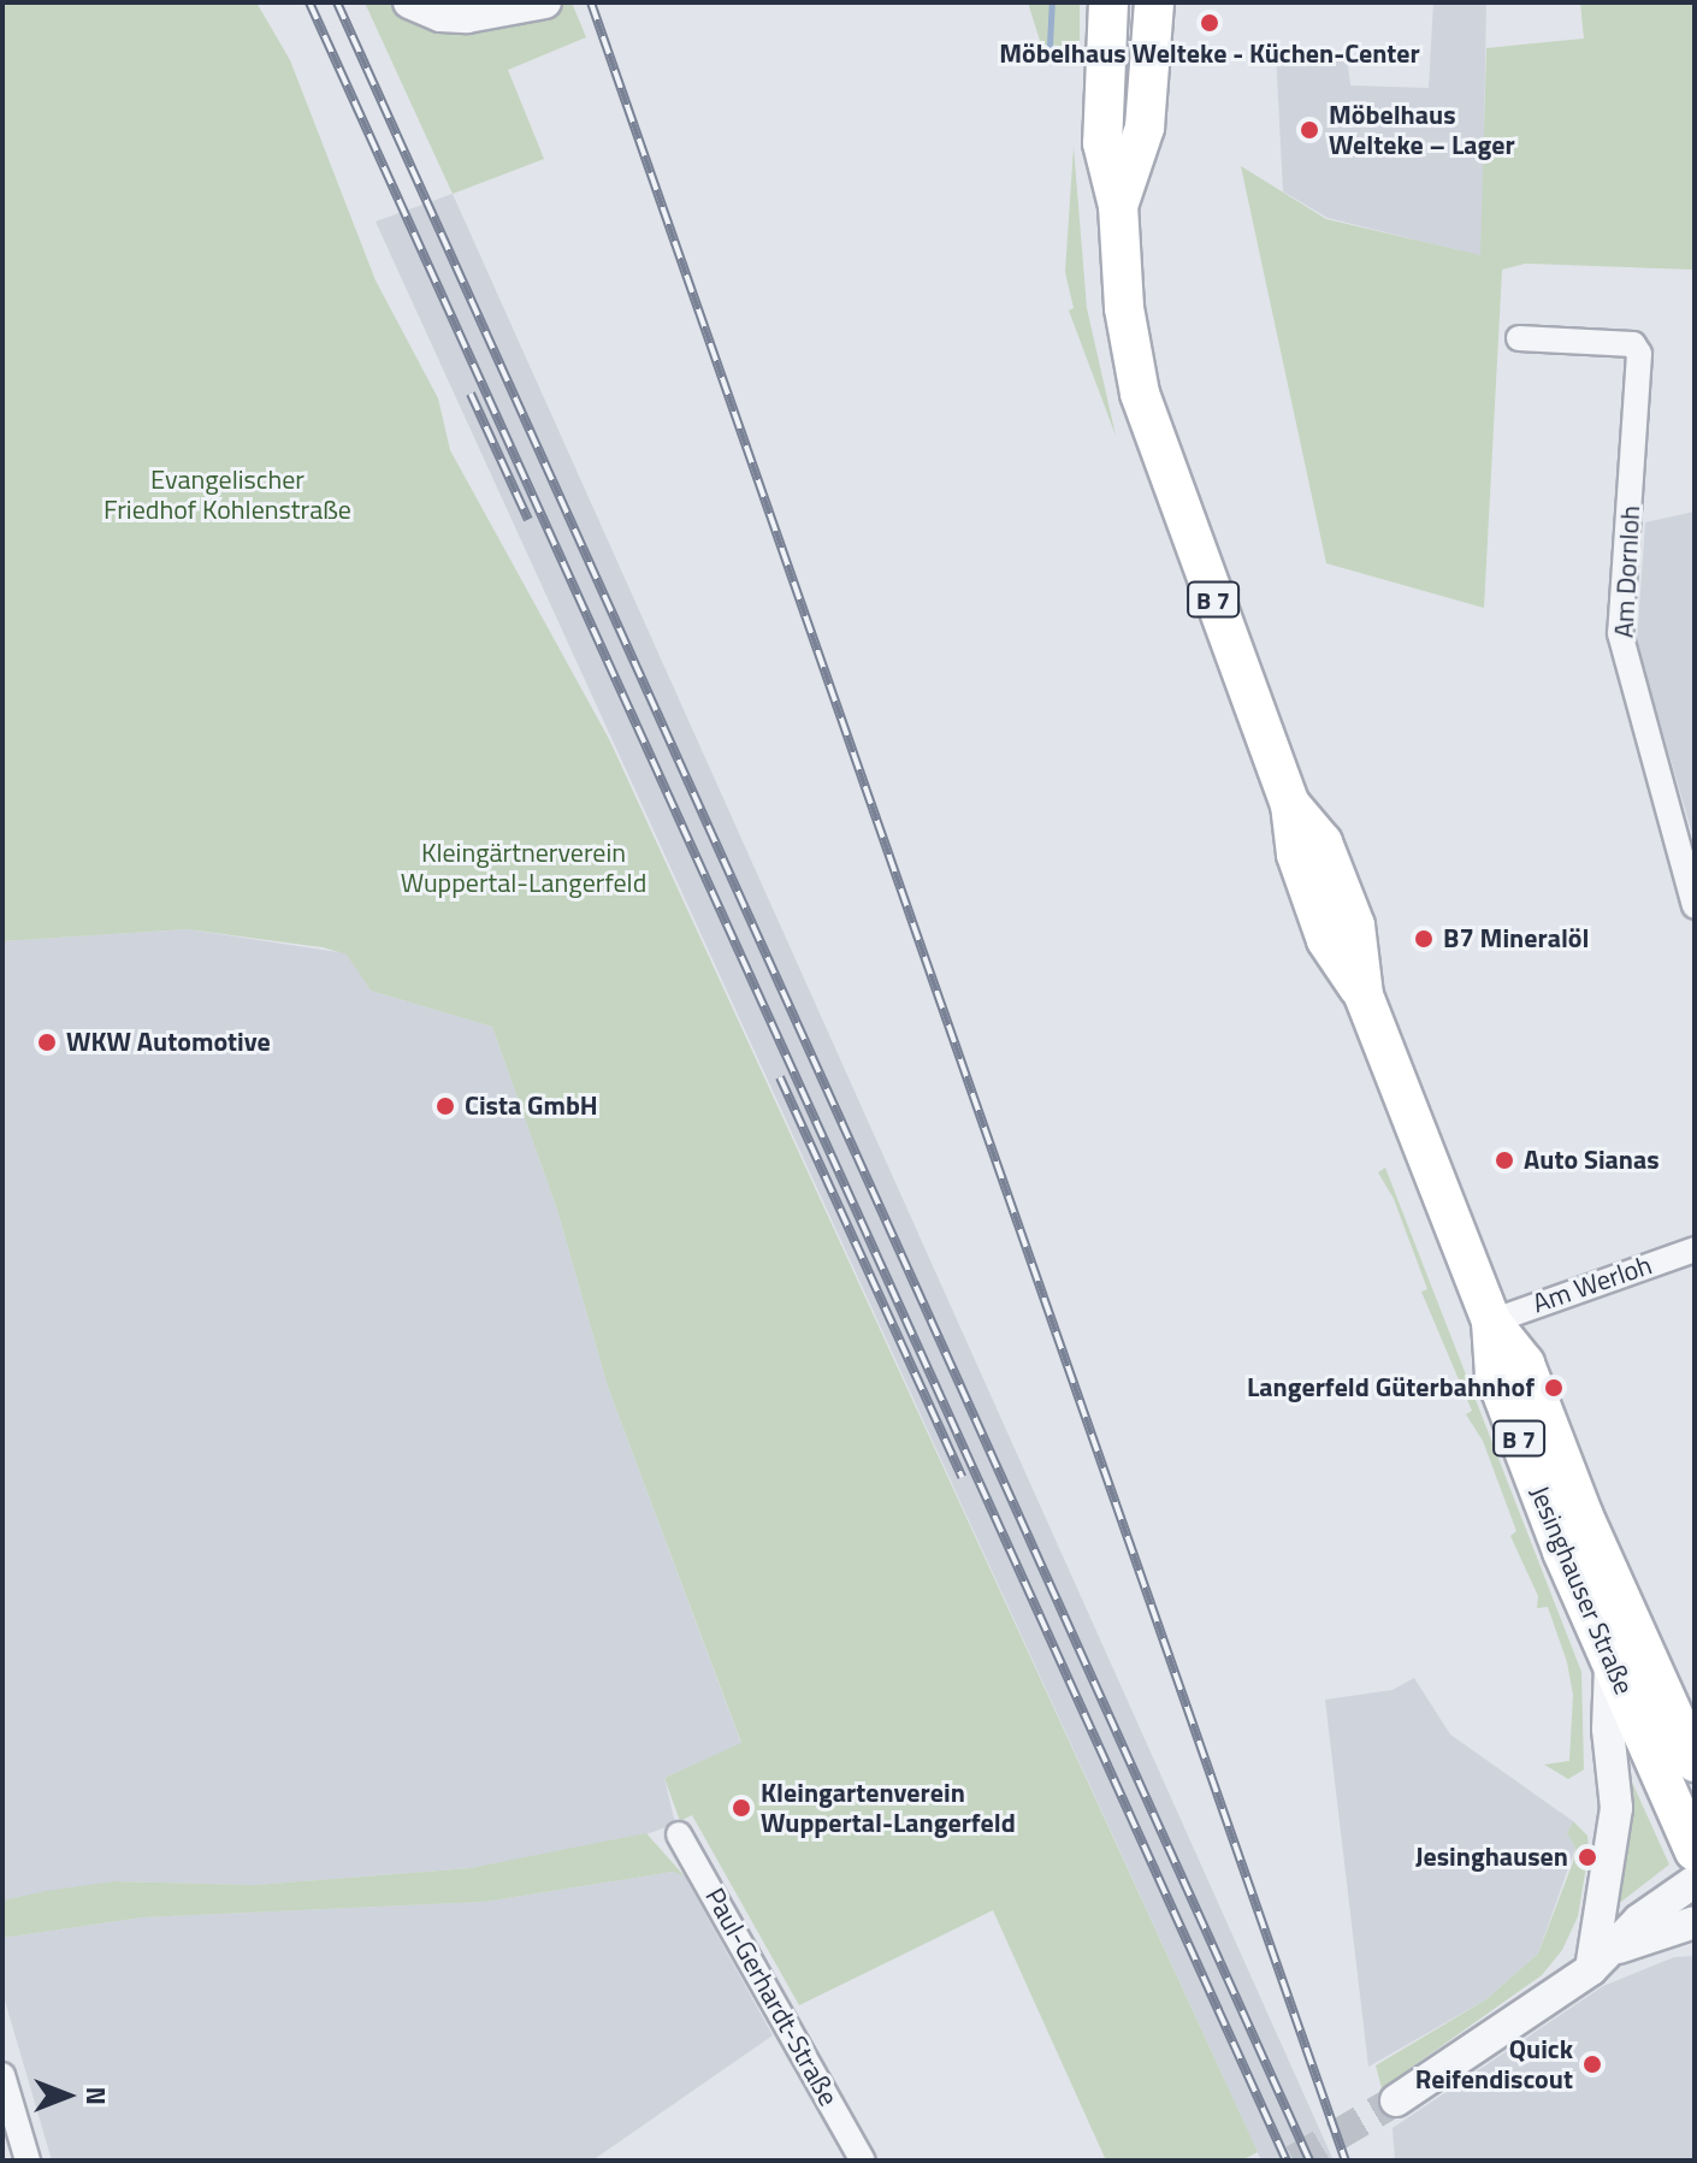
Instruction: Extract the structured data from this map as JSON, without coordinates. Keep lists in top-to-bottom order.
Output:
{
  "streets": {
    "main road": ["B 7", "Jesinghauser Straße"],
    "street": ["Am Dornloh", "Am Werloh", "Paul-Gerhardt-Straße"]
  },
  "crossings": [
    ["Am Werloh", "Jesinghauser Straße"]
  ],
  "parks": ["Evangelischer Friedhof Kohlenstraße", "Kleingärtnerverein Wuppertal-Langerfeld"],
  "places": [
    "Möbelhaus Welteke - Küchen-Center",
    "Möbelhaus Welteke – Lager",
    "B7 Mineralöl",
    "WKW Automotive",
    "Cista GmbH",
    "Auto Sianas",
    "Langerfeld Güterbahnhof",
    "Kleingartenverein Wuppertal-Langerfeld",
    "Jesinghausen",
    "Quick Reifendiscout"
  ],
  "north": "right"
}
